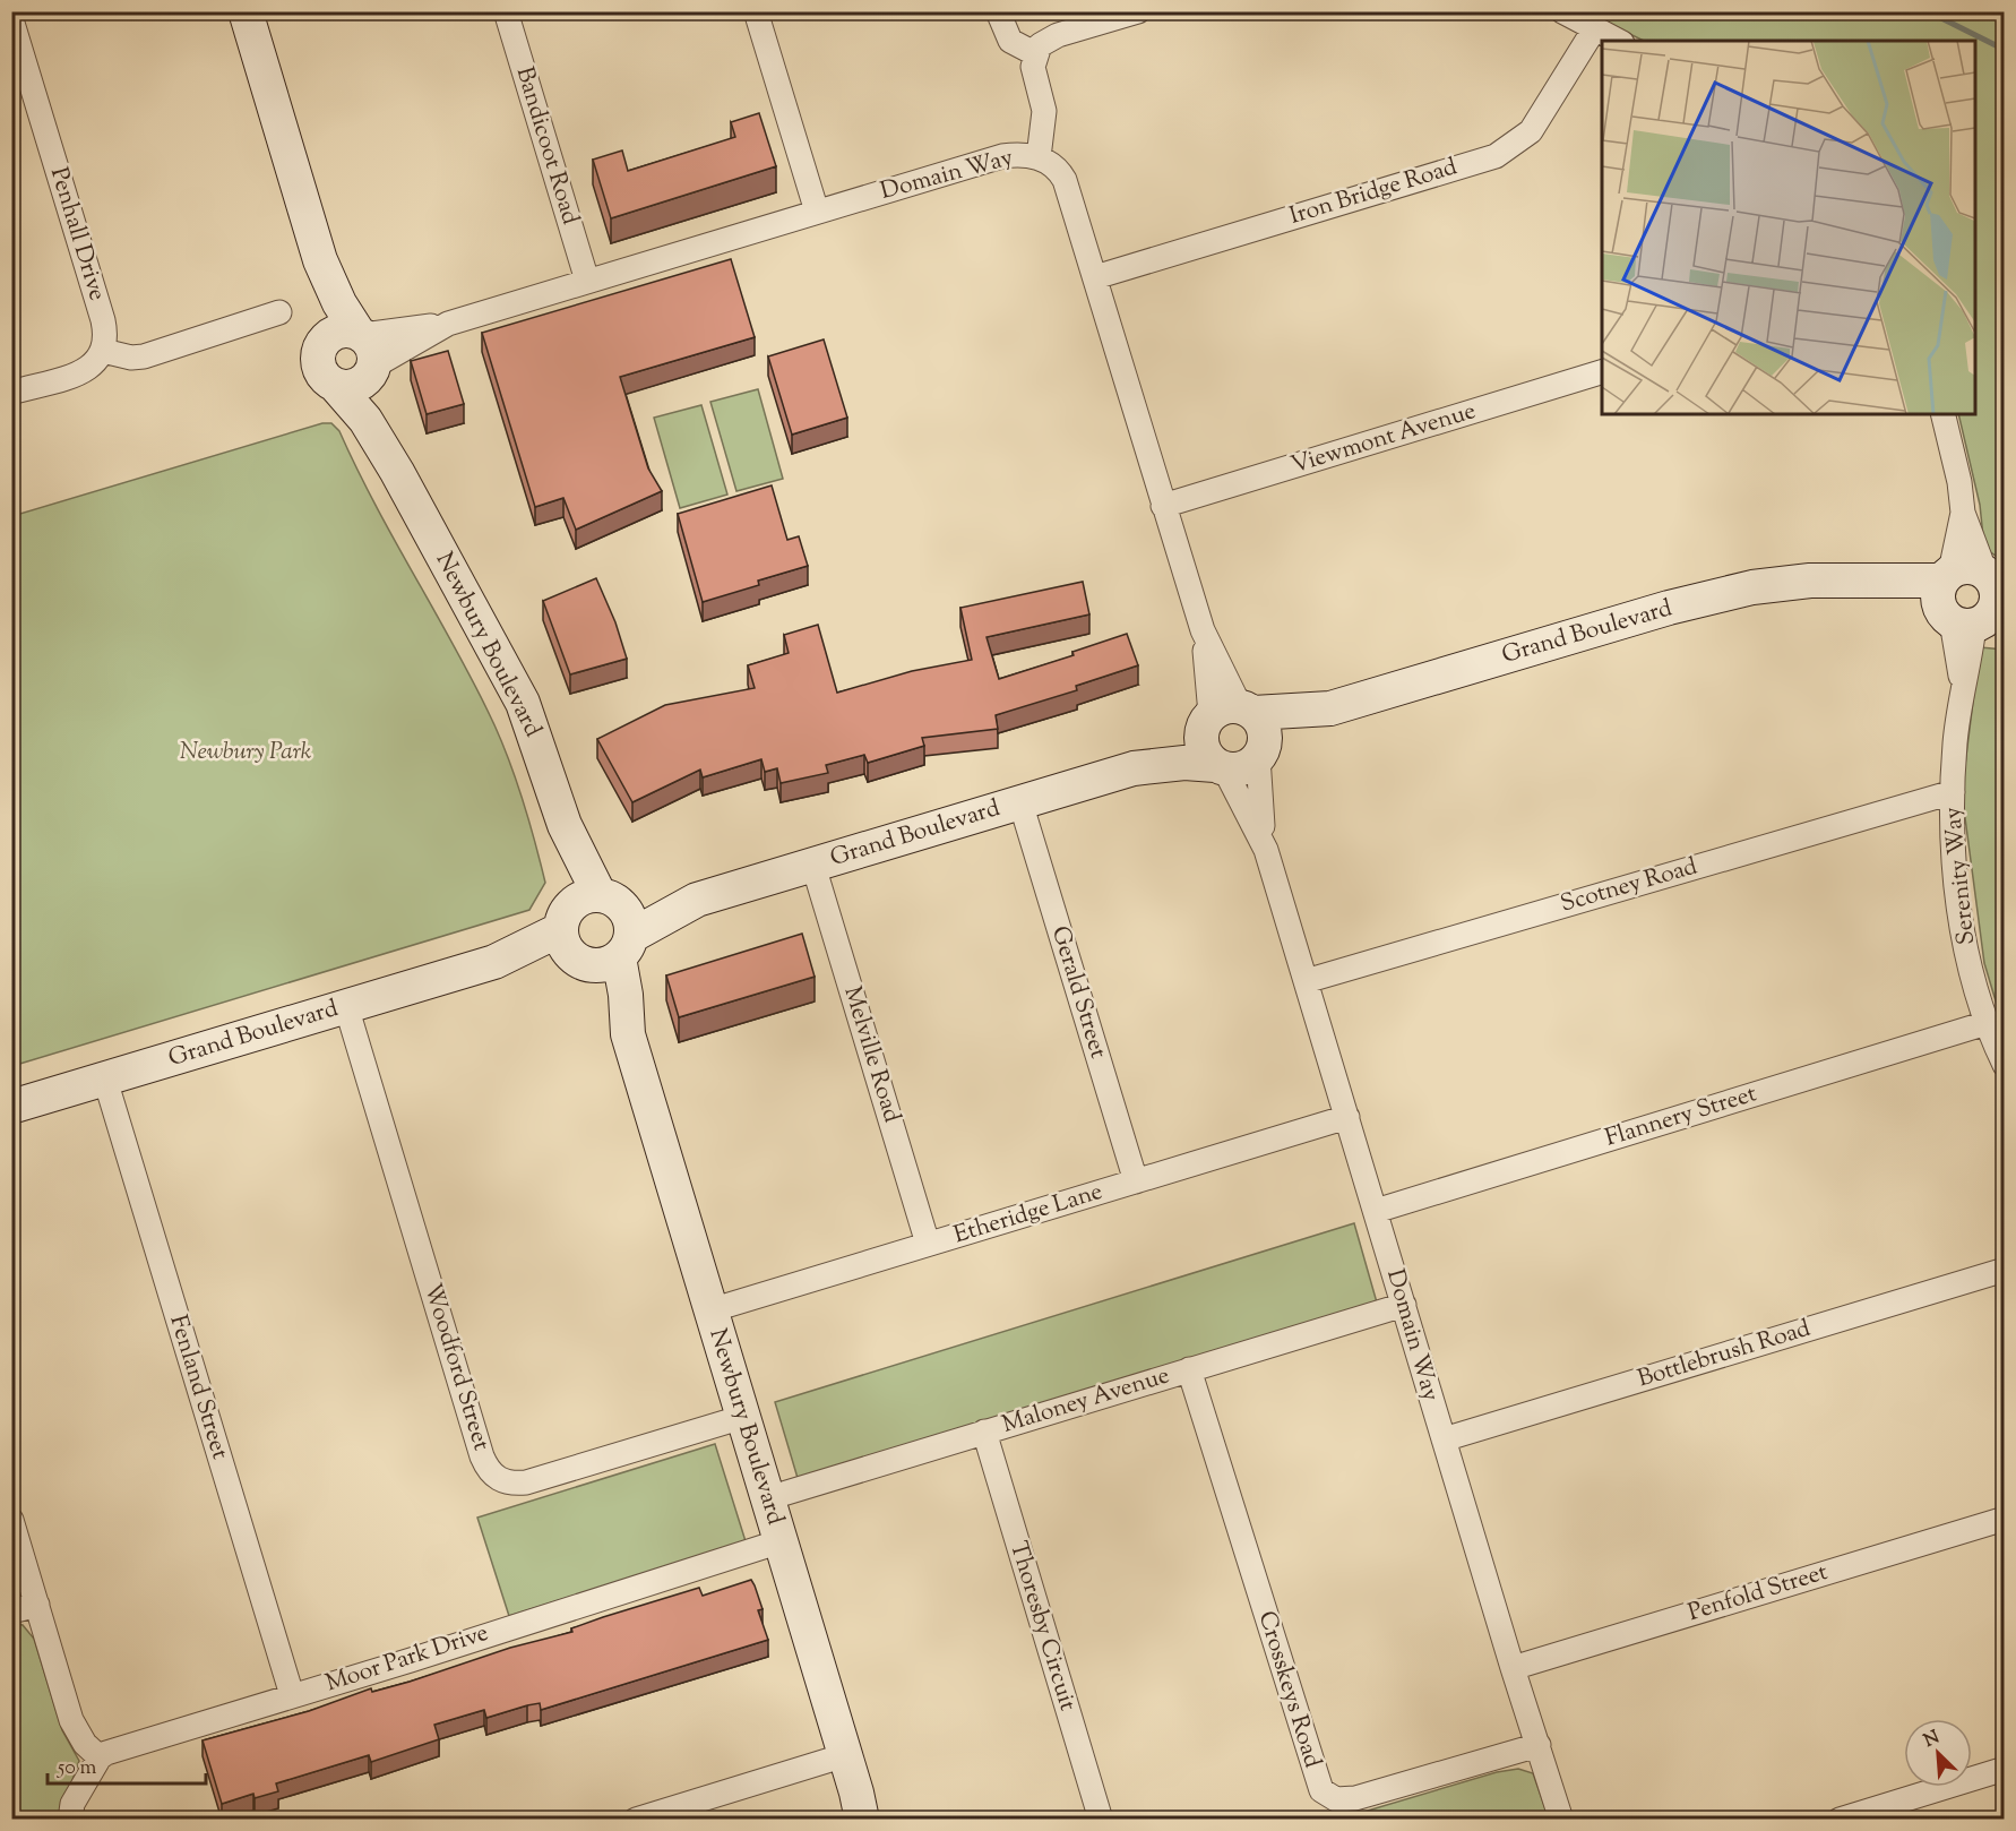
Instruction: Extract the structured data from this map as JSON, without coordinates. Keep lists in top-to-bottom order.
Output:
{
  "streets": {
    "street": [
      "Bandicoot Road",
      "Domain Way",
      "Iron Bridge Road",
      "Penhall Drive",
      "Viewmont Avenue",
      "Grand Boulevard",
      "Newbury Boulevard",
      "Serenity Way",
      "Scotney Road",
      "Gerald Street",
      "Melville Road",
      "Flannery Street",
      "Etheridge Lane",
      "Bottlebrush Road",
      "Woodford Street",
      "Fenland Street",
      "Maloney Avenue",
      "Penfold Street",
      "Thoresby Circuit",
      "Moor Park Drive",
      "Crosskeys Road"
    ]
  },
  "crossings": [
    ["Bandicoot Road", "Domain Way"],
    ["Domain Way", "Iron Bridge Road"],
    ["Domain Way", "Viewmont Avenue"],
    ["Domain Way", "Grand Boulevard"],
    ["Domain Way", "Newbury Boulevard"],
    ["Domain Way", "Scotney Road"],
    ["Domain Way", "Flannery Street"],
    ["Domain Way", "Etheridge Lane"],
    ["Domain Way", "Bottlebrush Road"],
    ["Domain Way", "Maloney Avenue"],
    ["Domain Way", "Penfold Street"],
    ["Domain Way", "Crosskeys Road"],
    ["Grand Boulevard", "Newbury Boulevard"],
    ["Grand Boulevard", "Serenity Way"],
    ["Grand Boulevard", "Gerald Street"],
    ["Grand Boulevard", "Melville Road"],
    ["Grand Boulevard", "Woodford Street"],
    ["Grand Boulevard", "Fenland Street"],
    ["Newbury Boulevard", "Etheridge Lane"],
    ["Newbury Boulevard", "Woodford Street"],
    ["Newbury Boulevard", "Maloney Avenue"],
    ["Newbury Boulevard", "Moor Park Drive"],
    ["Serenity Way", "Scotney Road"],
    ["Serenity Way", "Flannery Street"],
    ["Gerald Street", "Etheridge Lane"],
    ["Melville Road", "Etheridge Lane"],
    ["Fenland Street", "Moor Park Drive"],
    ["Maloney Avenue", "Thoresby Circuit"],
    ["Maloney Avenue", "Crosskeys Road"]
  ],
  "parks": ["Newbury Park"],
  "scale_bar": "50 m",
  "north": "top left"
}
